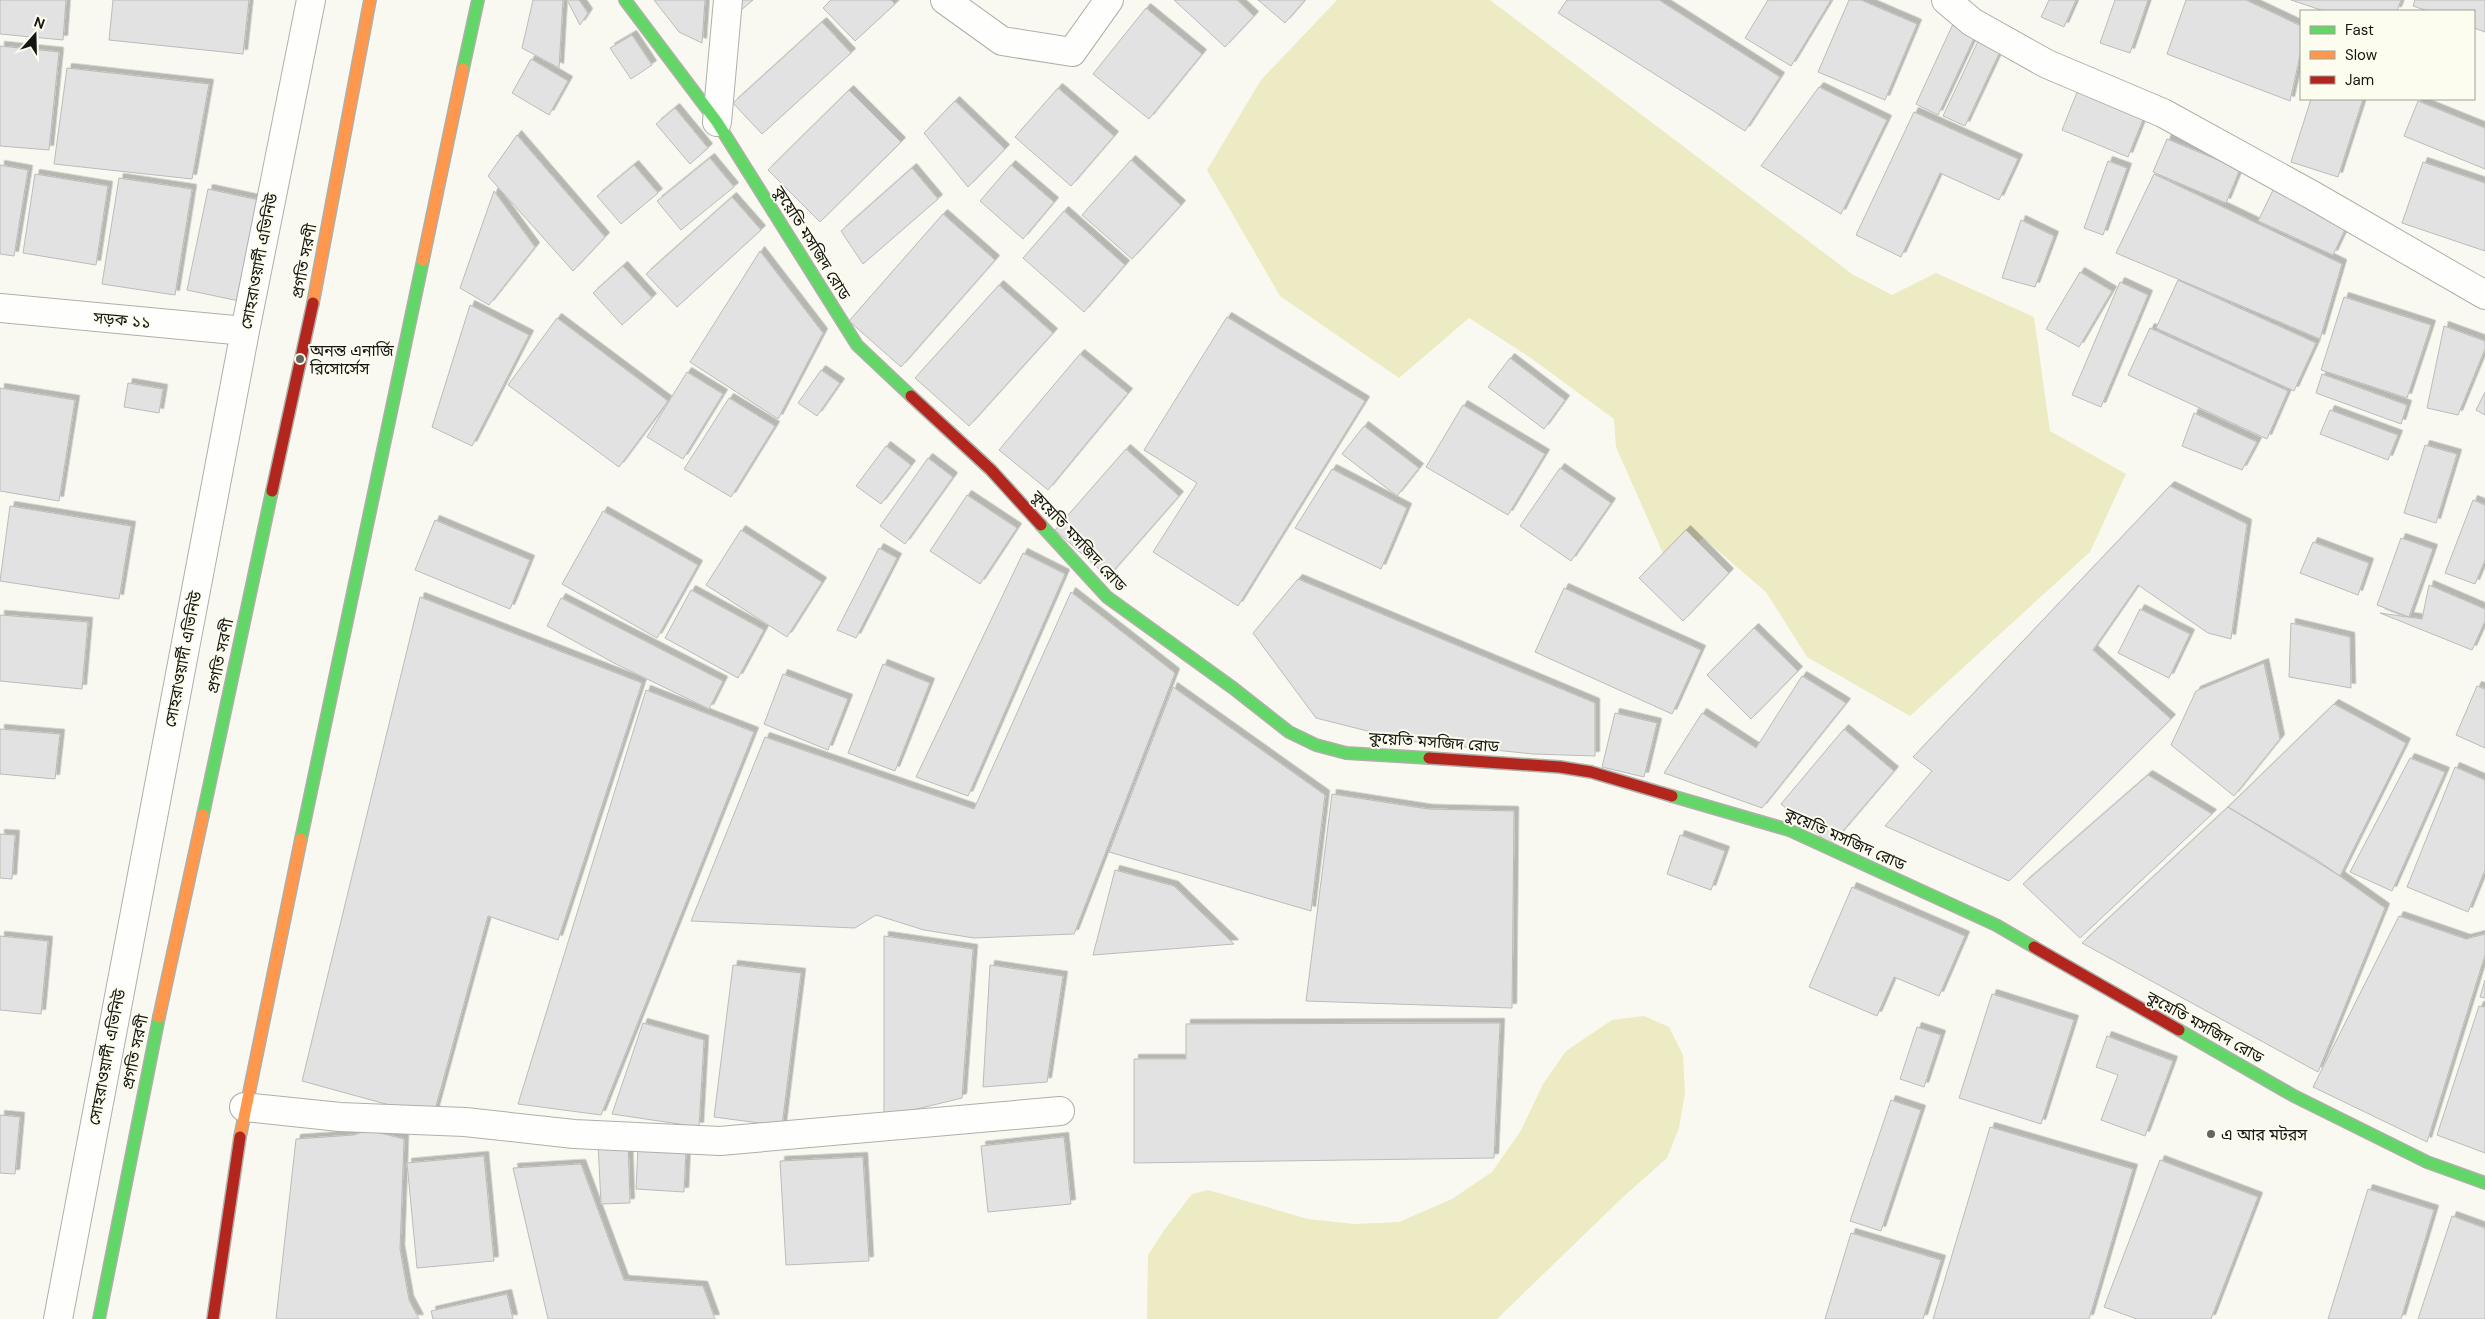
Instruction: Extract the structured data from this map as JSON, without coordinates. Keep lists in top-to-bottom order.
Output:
{
  "streets": {
    "main road": ["কুয়েতি মসজিদ রোড", "প্রগতি সরণী"],
    "street": ["সোহরাওয়ার্দী এভিনিউ", "সড়ক ১১"]
  },
  "crossings": [
    ["সোহরাওয়ার্দী এভিনিউ", "সড়ক ১১"]
  ],
  "places": ["অনন্ত এনার্জি রিসোর্সেস", "এ আর মটরস"],
  "legend": ["Fast", "Slow", "Jam"],
  "north": "top"
}
